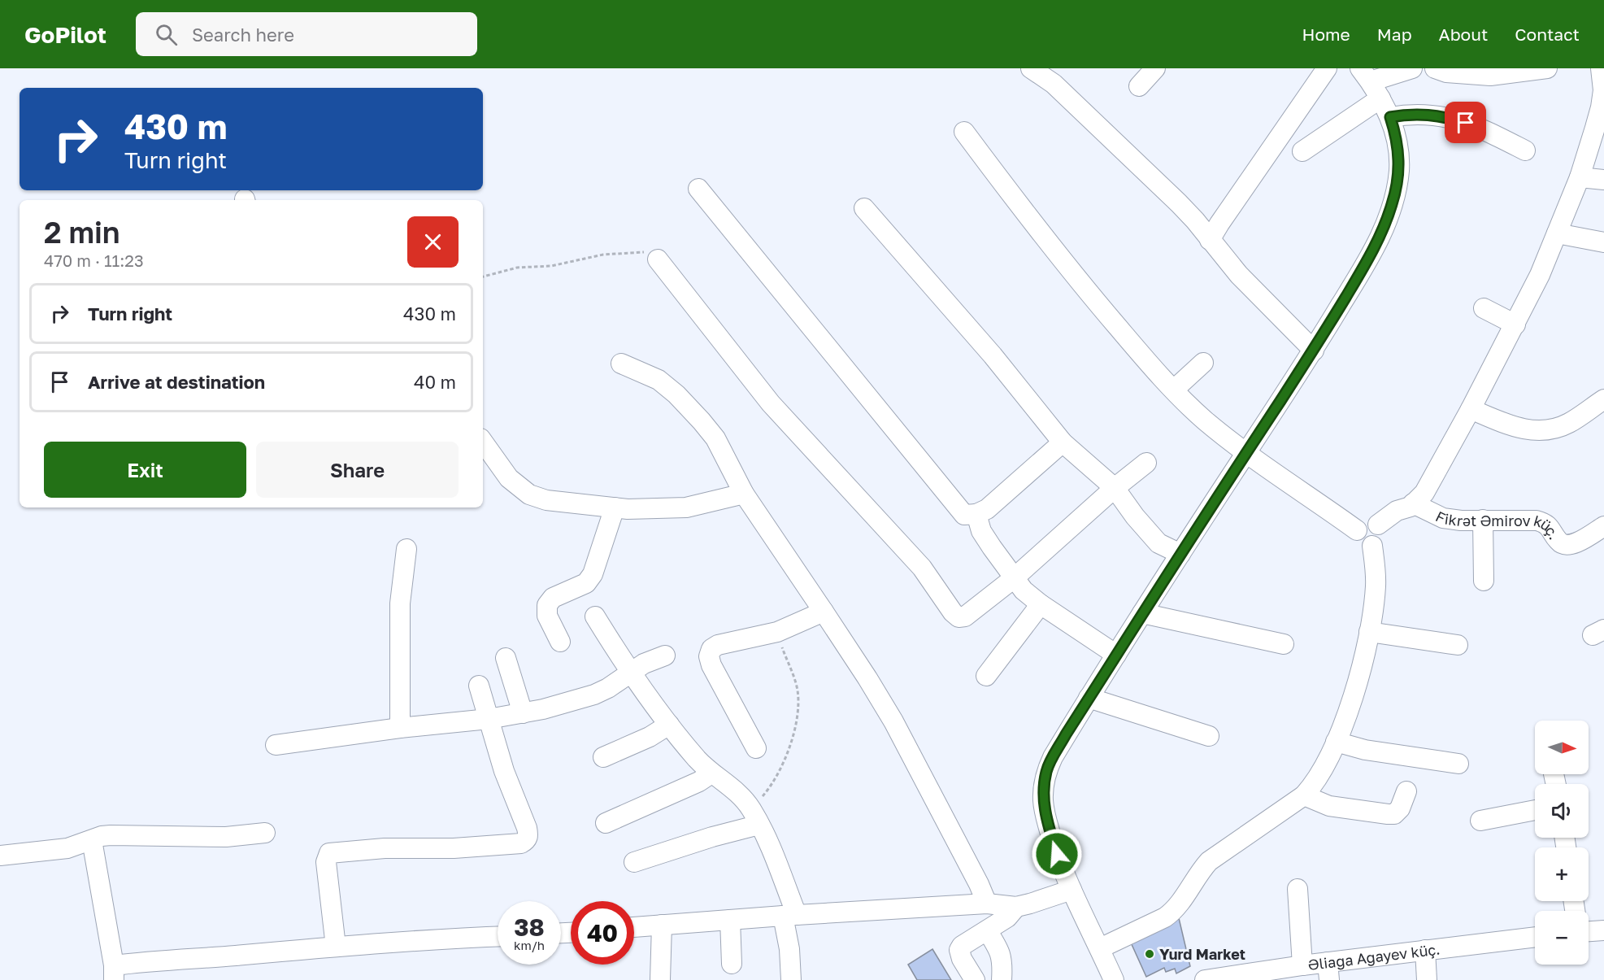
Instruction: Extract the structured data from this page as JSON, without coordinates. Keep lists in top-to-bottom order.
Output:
{
  "streets": {
    "street": ["Fikrət Əmirov küç.", "Əliağa Ağayev küç."]
  },
  "places": ["Yurd Market"],
  "north": "right",
  "page": {
    "header": "GoPilot",
    "search": "Search here",
    "nav": [
      "Home",
      "Map",
      "About",
      "Contact"
    ],
    "turn": ["430 m", "Turn right"],
    "heading": ["2 min", "470 m · 11:23"],
    "list": [
      {
        "name": "Turn right",
        "value": "430 m"
      },
      {
        "name": "Arrive at destination",
        "value": "40 m"
      }
    ],
    "buttons": ["Exit", "Share"],
    "map_buttons": ["+", "−"],
    "speed": "38 km/h",
    "limit": "40"
  }
}
